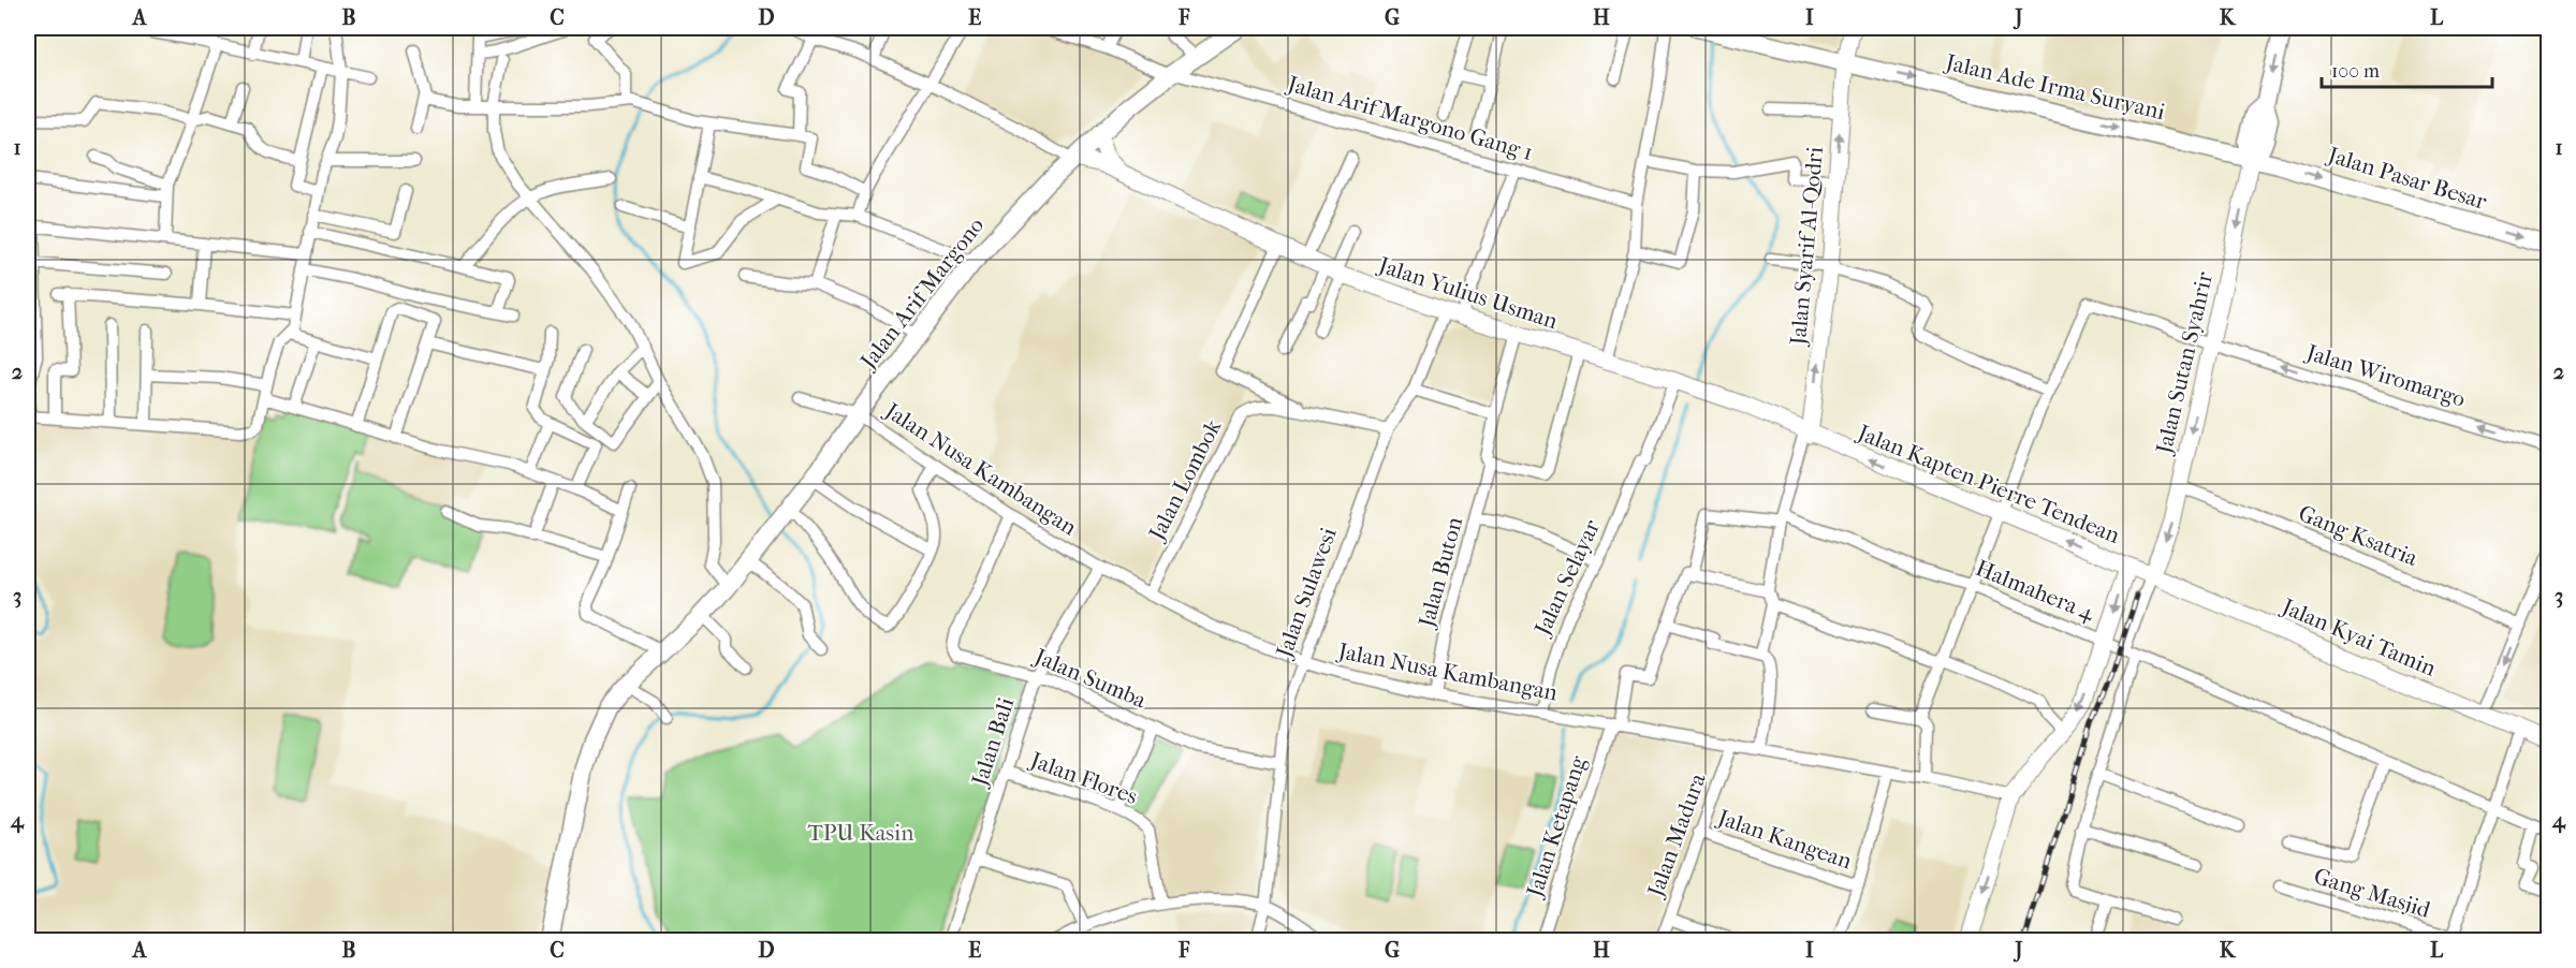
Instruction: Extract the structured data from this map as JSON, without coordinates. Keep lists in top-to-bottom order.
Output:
{
  "streets": {
    "main road": [
      "Jalan Ade Irma Suryani",
      "Jalan Pasar Besar",
      "Jalan Syarif Al-Qodri",
      "Jalan Arif Margono",
      "Jalan Yulius Usman",
      "Jalan Sutan Syahrir",
      "Jalan Kapten Pierre Tendean",
      "Jalan Kyai Tamin"
    ],
    "street": [
      "Jalan Arif Margono Gang 1",
      "Jalan Wiromargo",
      "Jalan Nusa Kambangan",
      "Jalan Lombok",
      "Gang Ksatria",
      "Jalan Buton",
      "Jalan Selayar",
      "Halmahera 4",
      "Jalan Sulawesi",
      "Jalan Sumba",
      "Jalan Bali",
      "Jalan Flores",
      "Jalan Ketapang",
      "Jalan Madura",
      "Jalan Kangean",
      "Gang Masjid"
    ]
  },
  "crossings": [
    ["Jalan Ade Irma Suryani", "Jalan Pasar Besar"],
    ["Jalan Ade Irma Suryani", "Jalan Syarif Al-Qodri"],
    ["Jalan Ade Irma Suryani", "Jalan Sutan Syahrir"],
    ["Jalan Arif Margono Gang 1", "Jalan Arif Margono"],
    ["Jalan Pasar Besar", "Jalan Sutan Syahrir"],
    ["Jalan Syarif Al-Qodri", "Jalan Yulius Usman"],
    ["Jalan Syarif Al-Qodri", "Jalan Kapten Pierre Tendean"],
    ["Jalan Arif Margono", "Jalan Yulius Usman"],
    ["Jalan Arif Margono", "Jalan Nusa Kambangan"],
    ["Jalan Yulius Usman", "Jalan Kapten Pierre Tendean"],
    ["Jalan Yulius Usman", "Jalan Buton"],
    ["Jalan Yulius Usman", "Jalan Selayar"],
    ["Jalan Yulius Usman", "Jalan Sulawesi"],
    ["Jalan Sutan Syahrir", "Jalan Wiromargo"],
    ["Jalan Sutan Syahrir", "Jalan Kapten Pierre Tendean"],
    ["Jalan Sutan Syahrir", "Gang Ksatria"],
    ["Jalan Sutan Syahrir", "Jalan Kyai Tamin"],
    ["Jalan Nusa Kambangan", "Jalan Lombok"],
    ["Jalan Nusa Kambangan", "Jalan Buton"],
    ["Jalan Nusa Kambangan", "Jalan Selayar"],
    ["Jalan Nusa Kambangan", "Jalan Sulawesi"],
    ["Jalan Nusa Kambangan", "Jalan Sumba"],
    ["Jalan Nusa Kambangan", "Jalan Bali"],
    ["Jalan Nusa Kambangan", "Jalan Ketapang"],
    ["Jalan Nusa Kambangan", "Jalan Madura"],
    ["Jalan Kapten Pierre Tendean", "Jalan Kyai Tamin"],
    ["Jalan Sulawesi", "Jalan Sumba"],
    ["Jalan Sumba", "Jalan Bali"],
    ["Jalan Bali", "Jalan Flores"],
    ["Jalan Madura", "Jalan Kangean"]
  ],
  "one_way": [
    "Jalan Ade Irma Suryani",
    "Jalan Pasar Besar",
    "Jalan Syarif Al-Qodri",
    "Jalan Sutan Syahrir",
    "Jalan Wiromargo",
    "Jalan Kapten Pierre Tendean"
  ],
  "parks": ["TPU Kasin"],
  "scale_bar": "100 m",
  "grid": {
    "columns": [
      "A",
      "B",
      "C",
      "D",
      "E",
      "F",
      "G",
      "H",
      "I",
      "J",
      "K",
      "L"
    ],
    "rows": [
      "1",
      "2",
      "3",
      "4"
    ]
  }
}
